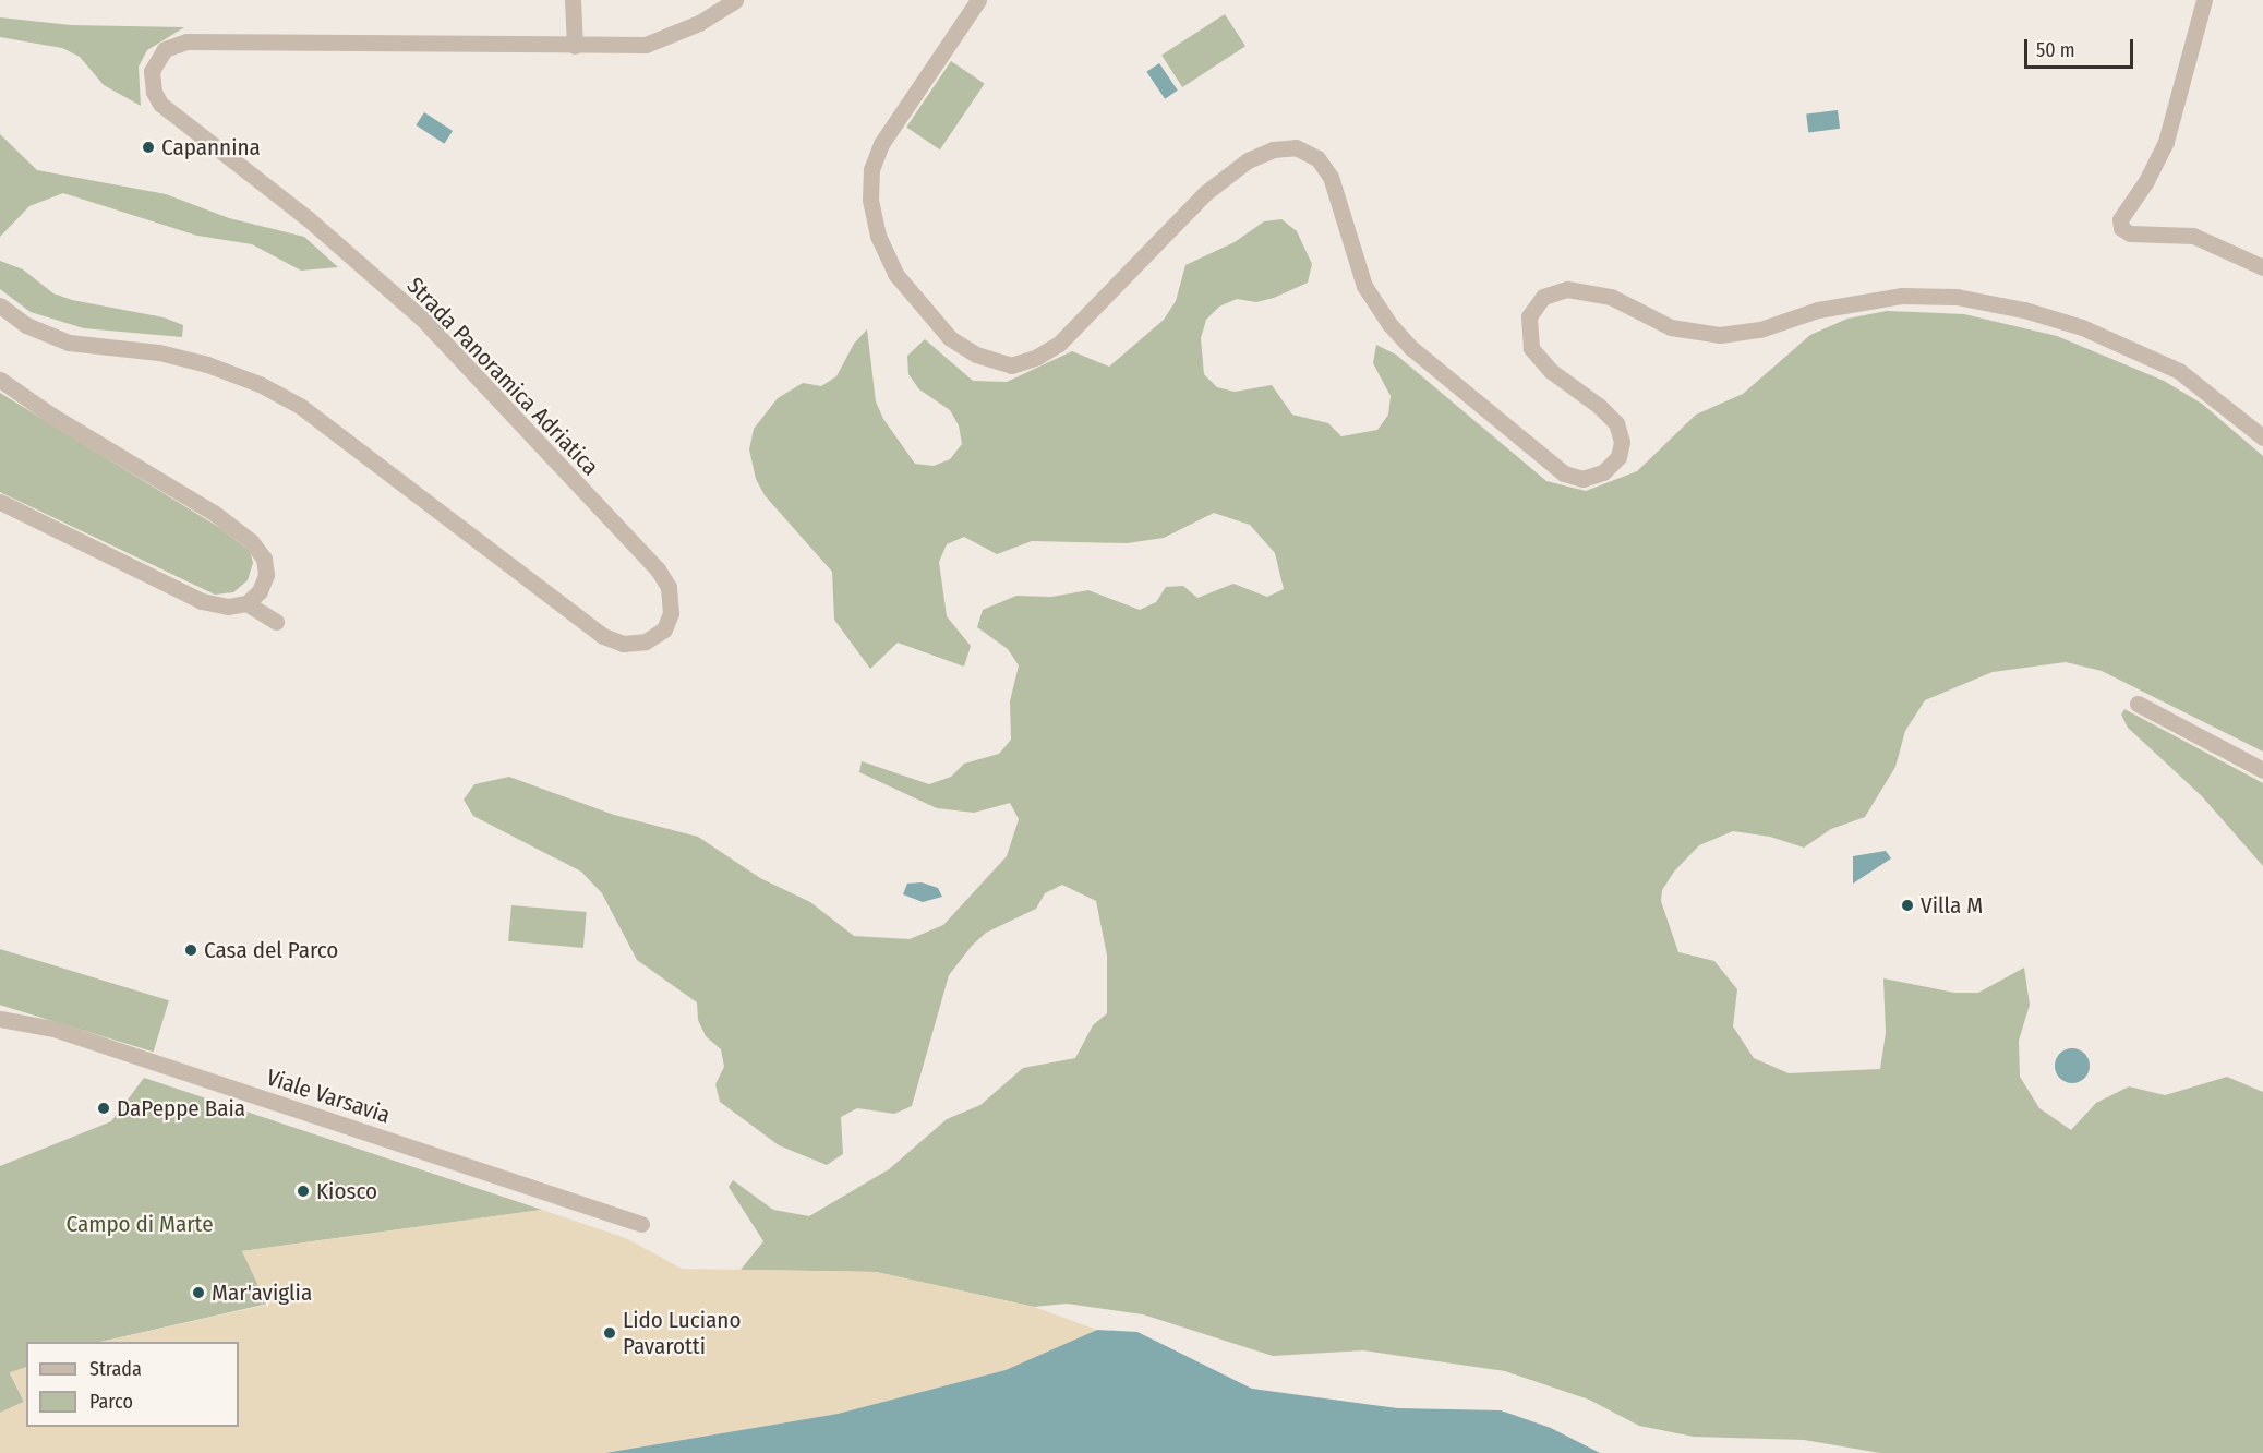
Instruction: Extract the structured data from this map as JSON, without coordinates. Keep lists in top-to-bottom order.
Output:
{
  "streets": {
    "street": ["Strada Panoramica Adriatica", "Viale Varsavia"]
  },
  "parks": ["Campo di Marte"],
  "places": [
    "Capannina",
    "Villa M",
    "Casa del Parco",
    "DaPeppe Baia",
    "Kiosco",
    "Mar'aviglia",
    "Lido Luciano Pavarotti"
  ],
  "legend": ["Strada", "Parco"],
  "scale_bar": "50 m"
}
